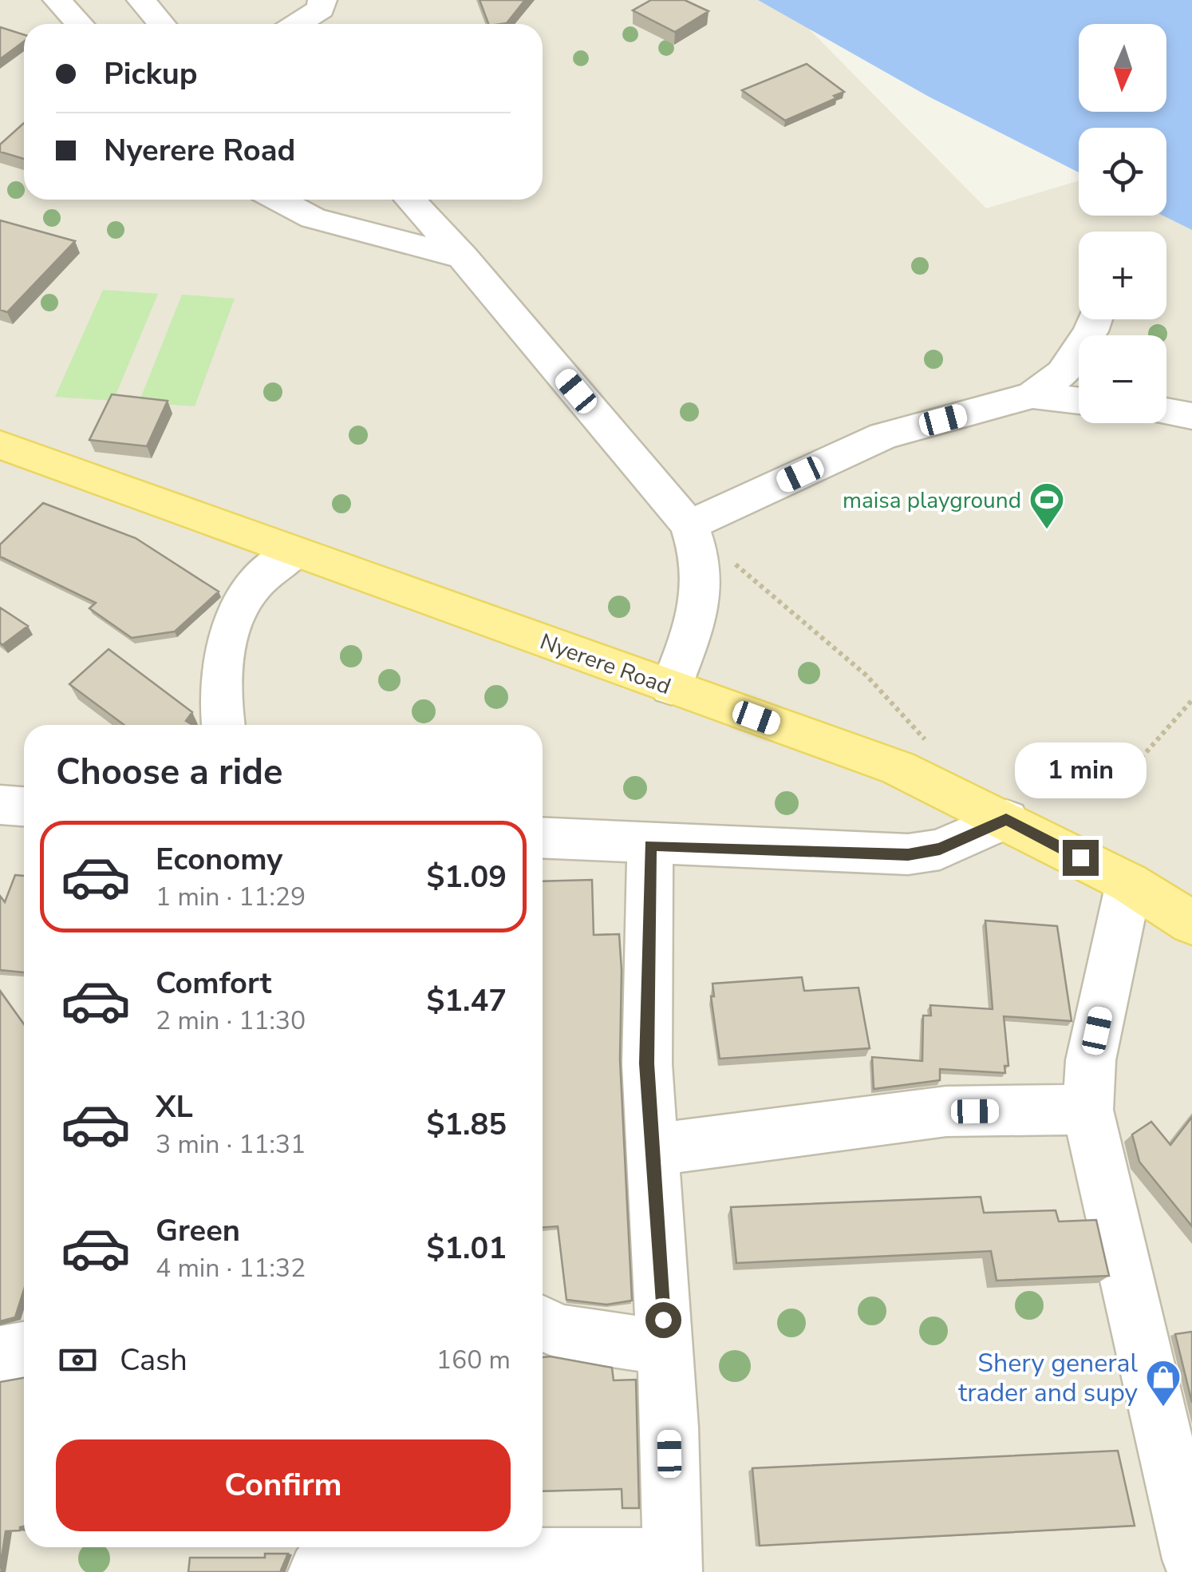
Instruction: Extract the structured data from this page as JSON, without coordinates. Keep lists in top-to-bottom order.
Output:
{
  "streets": {
    "main road": ["Nyerere Road"]
  },
  "places": {
    "sports": ["maisa playground"],
    "shop": ["Shery general trader and supy"]
  },
  "north": "bottom",
  "page": {
    "map_buttons": ["+", "−"],
    "banner": ["Pickup", "Nyerere Road"],
    "heading": "Choose a ride",
    "bubble": "1 min",
    "list": [
      {
        "name": "Economy",
        "note": "1 min · 11:29",
        "value": "$1.09"
      },
      {
        "name": "Comfort",
        "note": "2 min · 11:30",
        "value": "$1.47"
      },
      {
        "name": "XL",
        "note": "3 min · 11:31",
        "value": "$1.85"
      },
      {
        "name": "Green",
        "note": "4 min · 11:32",
        "value": "$1.01"
      }
    ],
    "pay": ["Cash", "160 m"],
    "buttons": "Confirm"
  }
}
